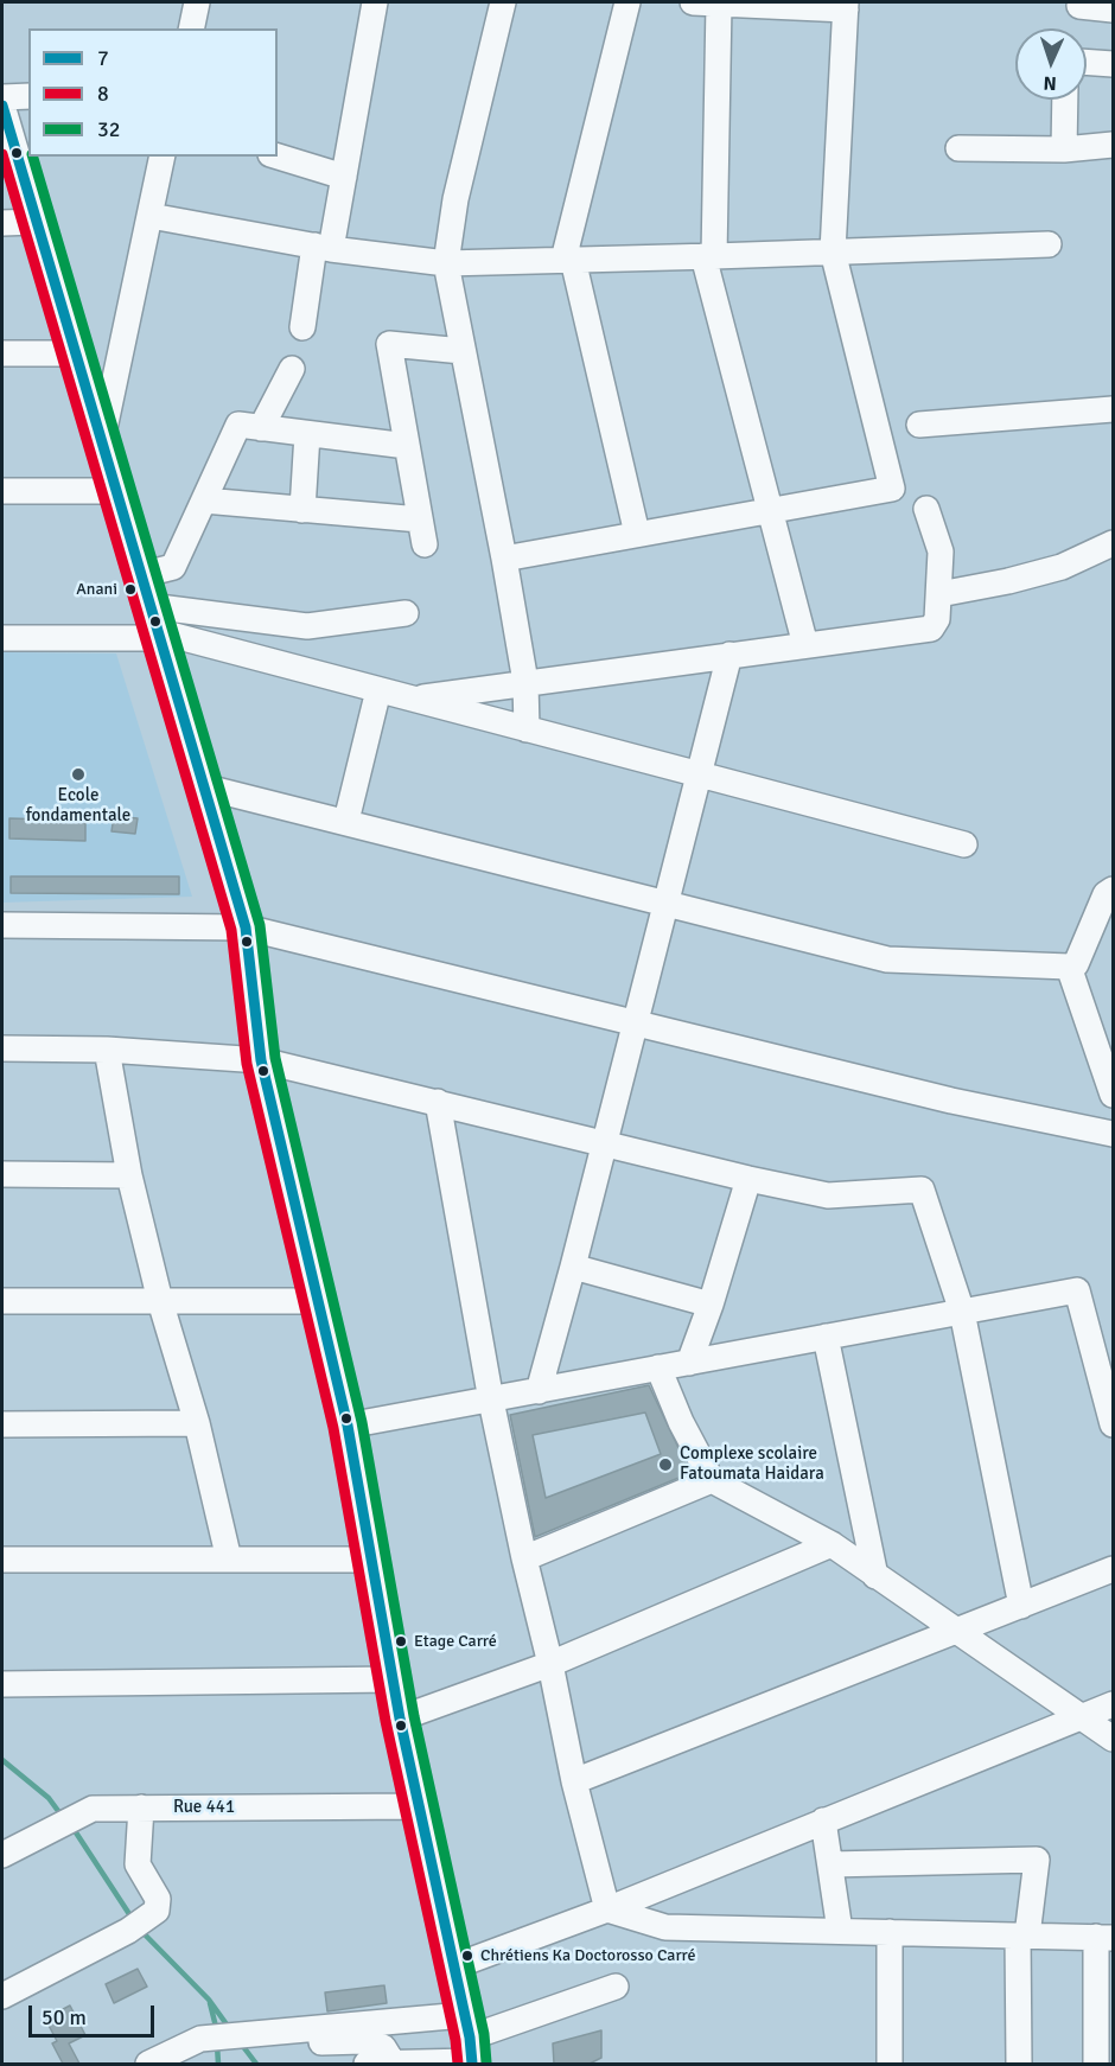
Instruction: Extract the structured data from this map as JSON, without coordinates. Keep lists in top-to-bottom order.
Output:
{
  "streets": {
    "street": ["Rue 441"]
  },
  "places": [
    "Anani",
    "Ecole fondamentale",
    "Complexe scolaire Fatoumata Haidara",
    "Etage Carré",
    "Chrétiens Ka Doctorosso Carré"
  ],
  "lines": ["transit line 7", "transit line 8", "transit line 32"],
  "legend": ["7", "8", "32"],
  "scale_bar": "50 m",
  "north": "bottom"
}
